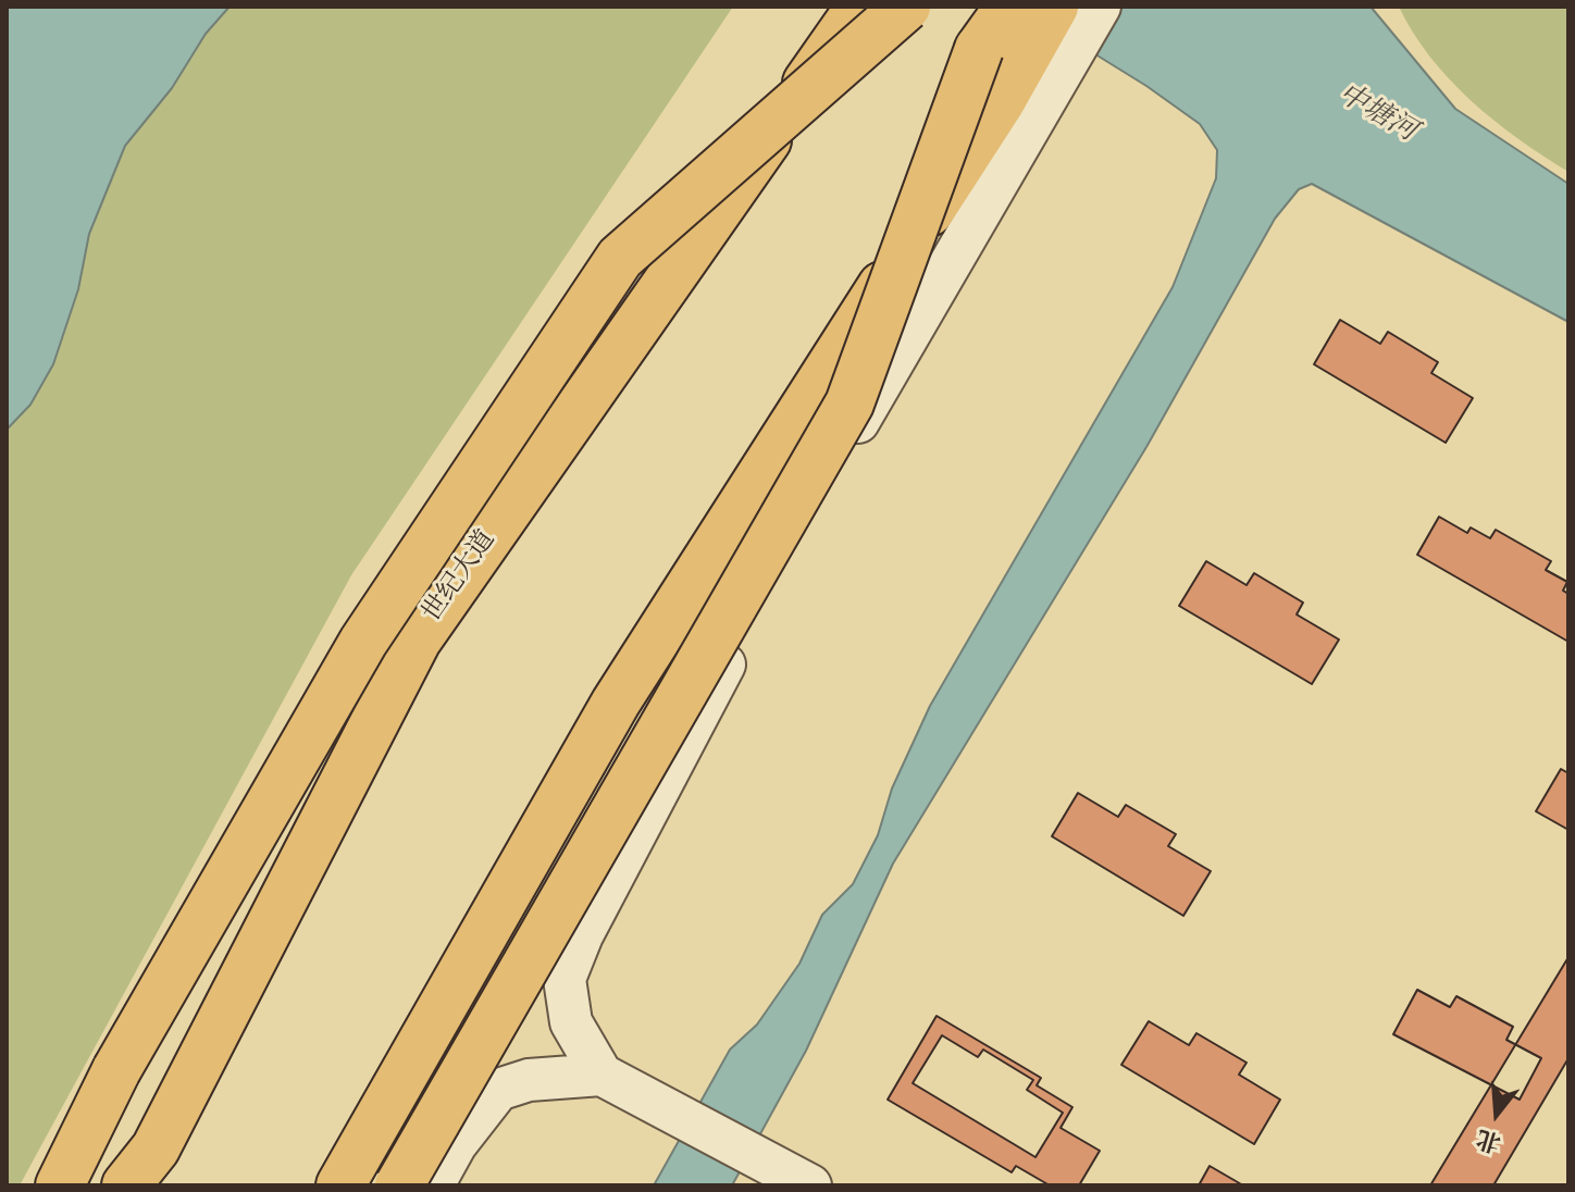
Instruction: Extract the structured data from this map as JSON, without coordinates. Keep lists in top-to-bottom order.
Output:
{
  "streets": {
    "main road": ["世纪大道"]
  },
  "water": ["中塘河"],
  "north": "bottom"
}
